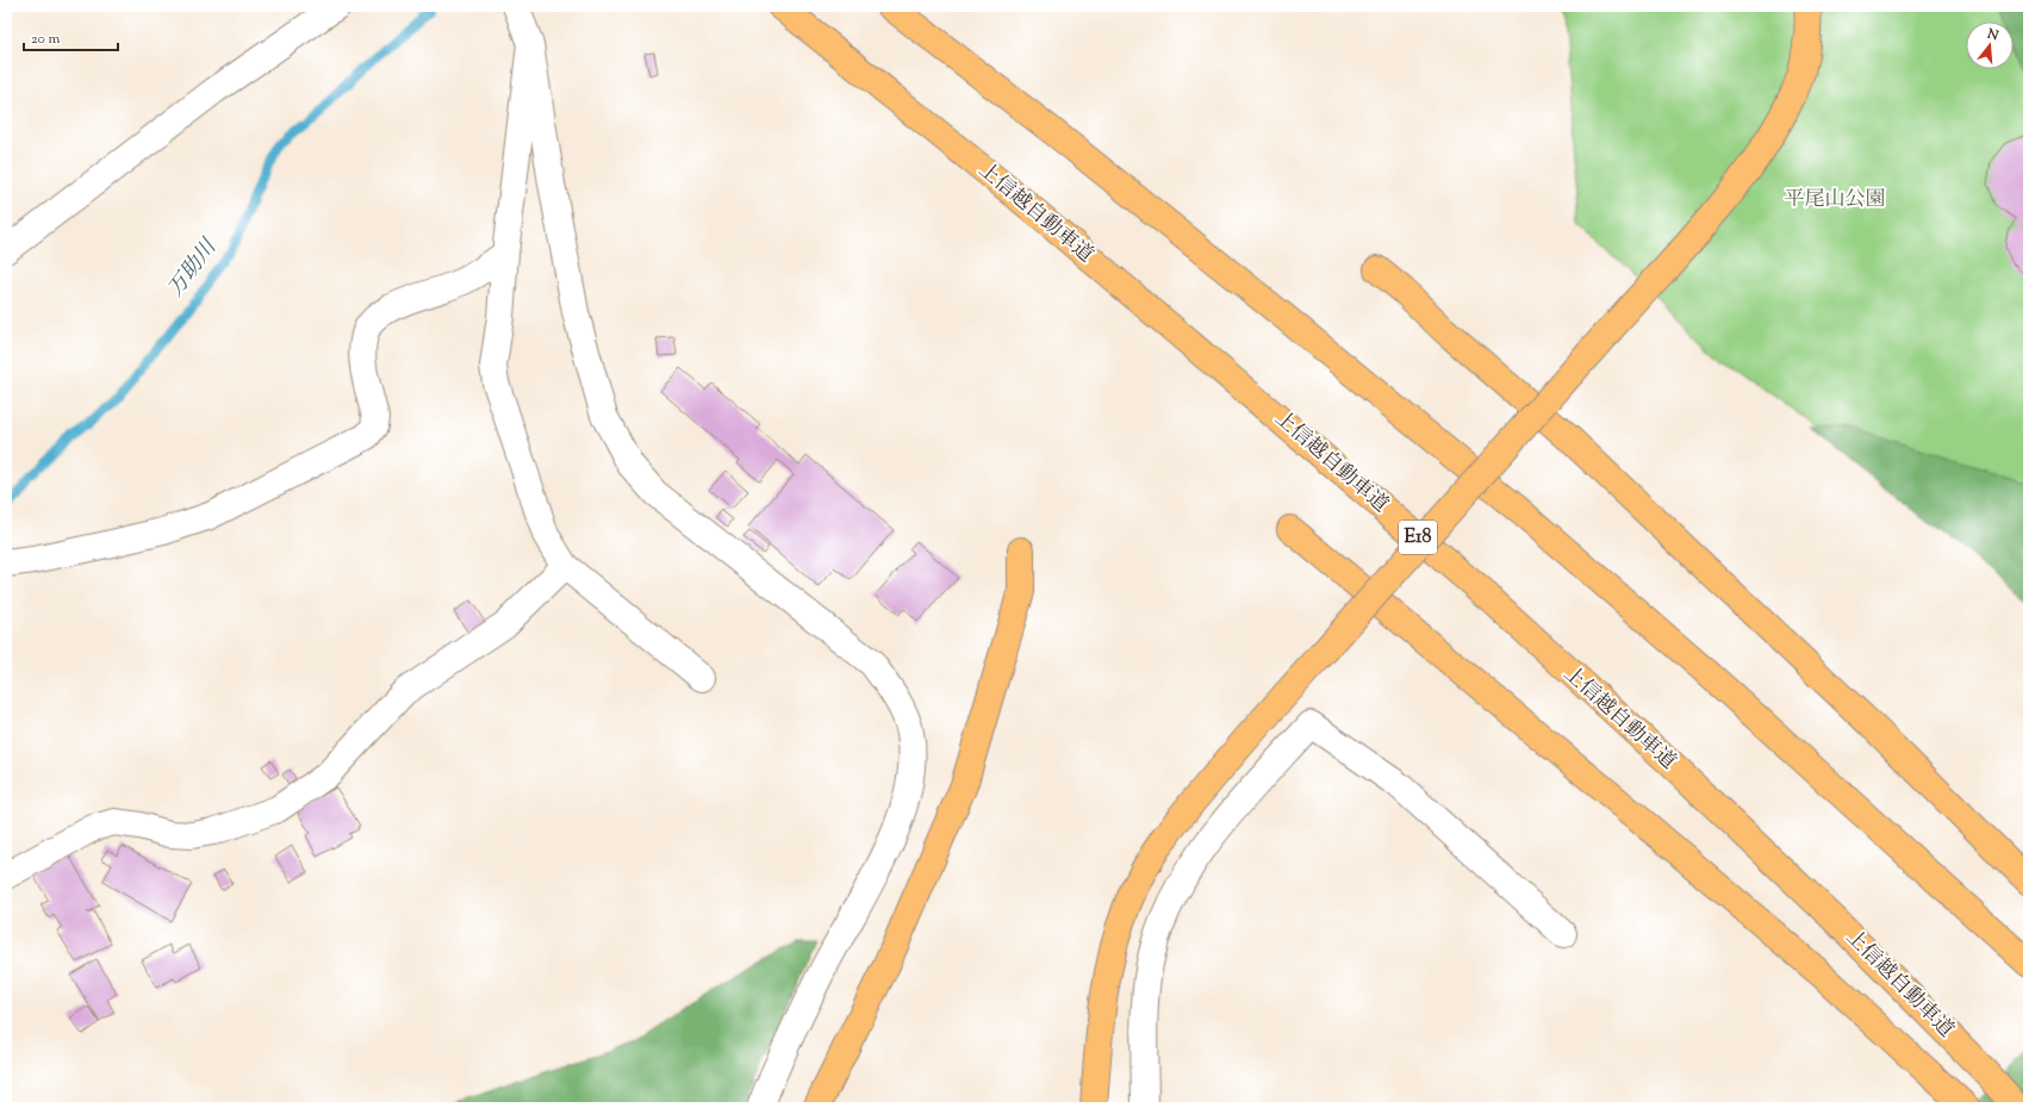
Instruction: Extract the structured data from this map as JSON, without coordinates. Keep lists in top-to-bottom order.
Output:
{
  "streets": {
    "highway": ["上信越自動車道", "E18"]
  },
  "water": ["万助川"],
  "parks": ["平尾山公園"],
  "scale_bar": "20 m",
  "north": "top"
}
